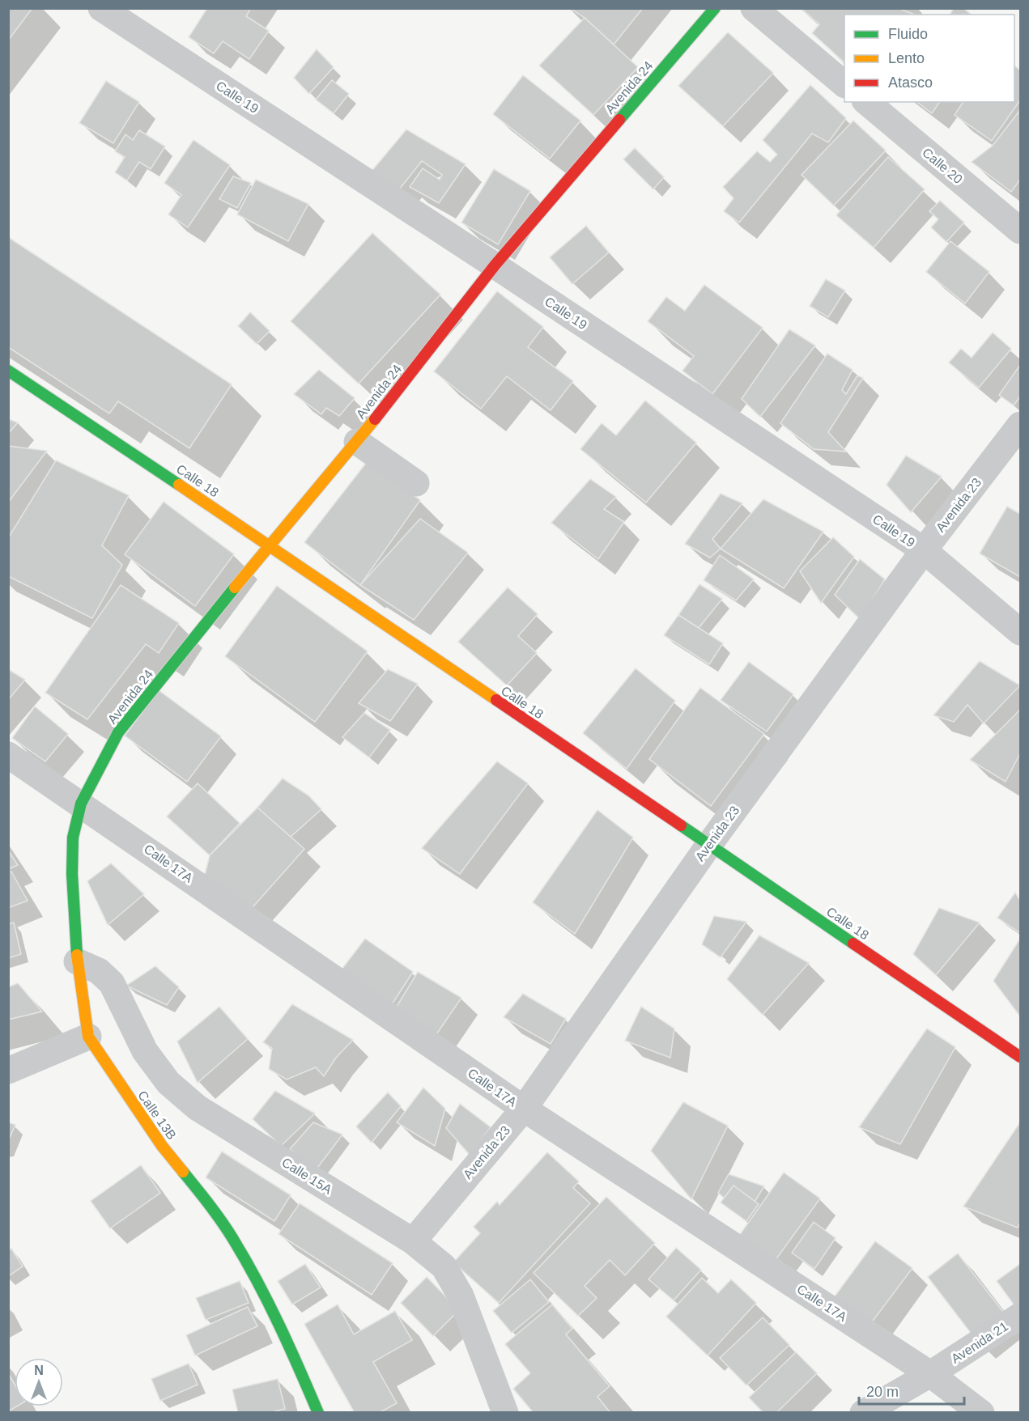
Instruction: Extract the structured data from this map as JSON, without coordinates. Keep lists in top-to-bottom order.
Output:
{
  "streets": {
    "street": [
      "Avenida 24",
      "Calle 19",
      "Calle 20",
      "Calle 18",
      "Avenida 23",
      "Calle 17A",
      "Calle 13B",
      "Calle 15A",
      "Avenida 21"
    ]
  },
  "crossings": [
    ["Avenida 24", "Calle 19"],
    ["Avenida 24", "Calle 18"],
    ["Avenida 24", "Calle 17A"],
    ["Avenida 24", "Calle 13B"],
    ["Calle 19", "Avenida 23"],
    ["Calle 18", "Avenida 23"],
    ["Avenida 23", "Calle 17A"],
    ["Avenida 23", "Calle 15A"],
    ["Calle 17A", "Calle 13B"],
    ["Calle 17A", "Avenida 21"],
    ["Calle 13B", "Calle 15A"]
  ],
  "legend": ["Fluido", "Lento", "Atasco"],
  "scale_bar": "20 m",
  "north": "top"
}
